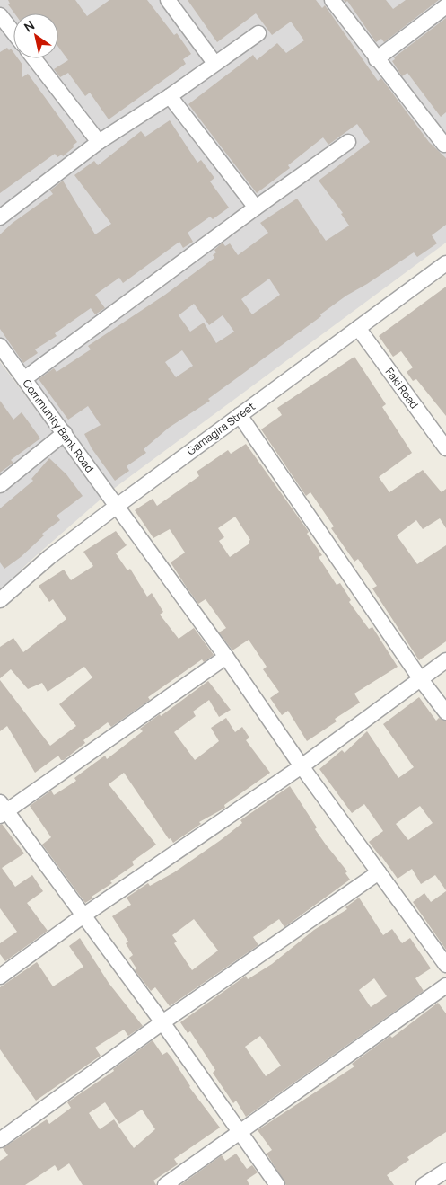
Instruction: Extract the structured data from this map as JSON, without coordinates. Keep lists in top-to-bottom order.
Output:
{
  "streets": {
    "street": ["Faki Road", "Community Bank Road", "Gamagira Street"]
  },
  "crossings": [
    ["Faki Road", "Gamagira Street"],
    ["Community Bank Road", "Gamagira Street"]
  ],
  "north": "top left"
}
